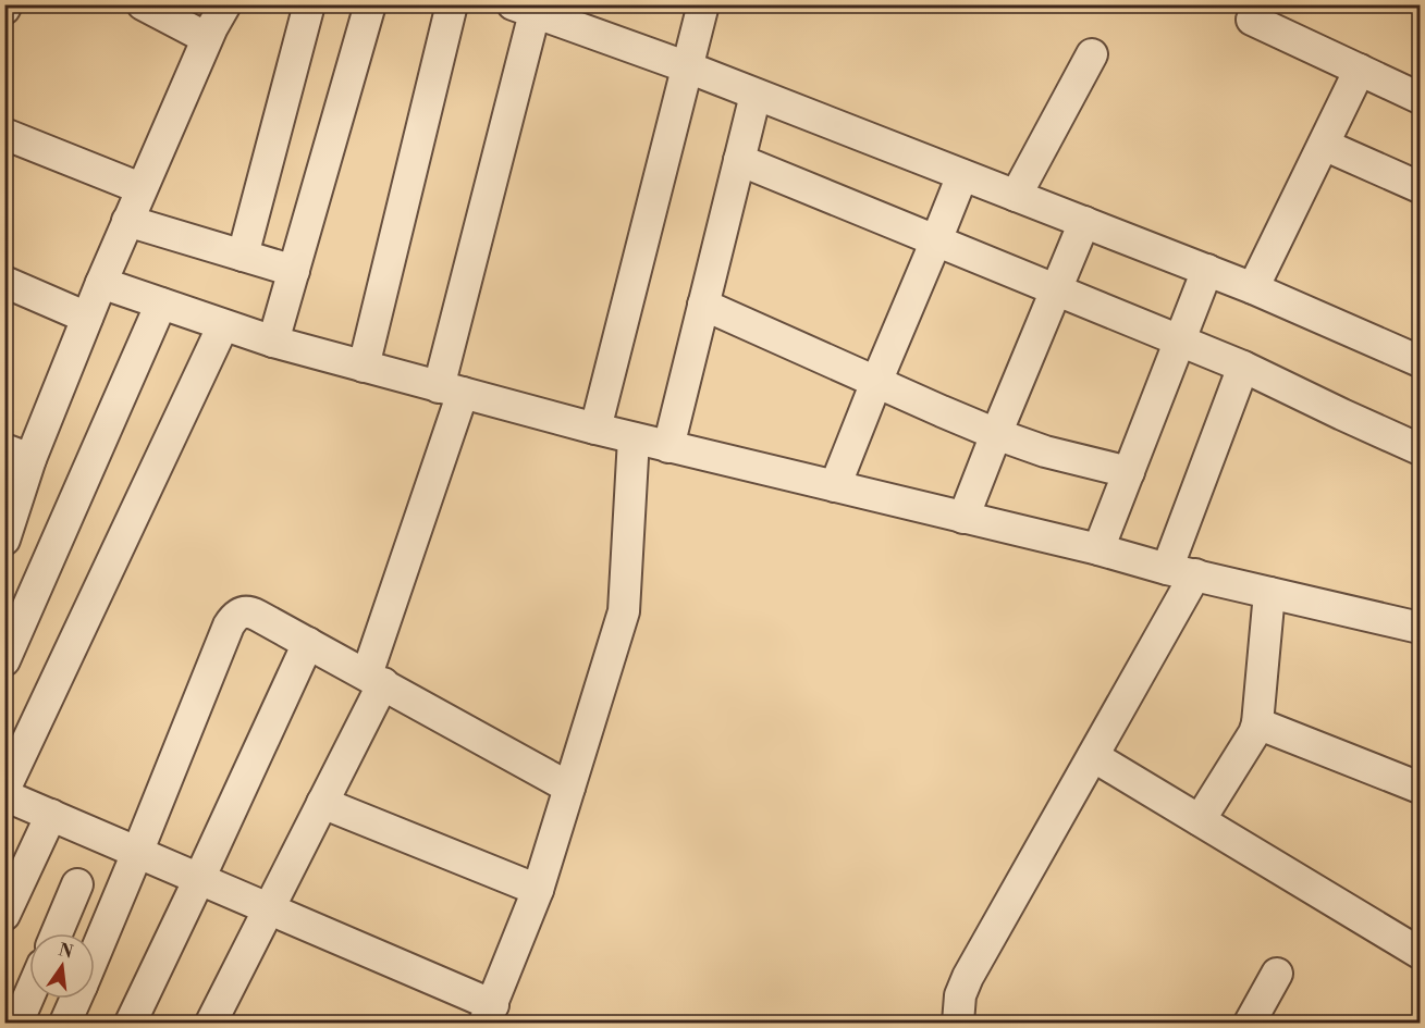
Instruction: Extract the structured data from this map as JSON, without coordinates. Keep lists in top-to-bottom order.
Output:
{
  "north": "top"
}
